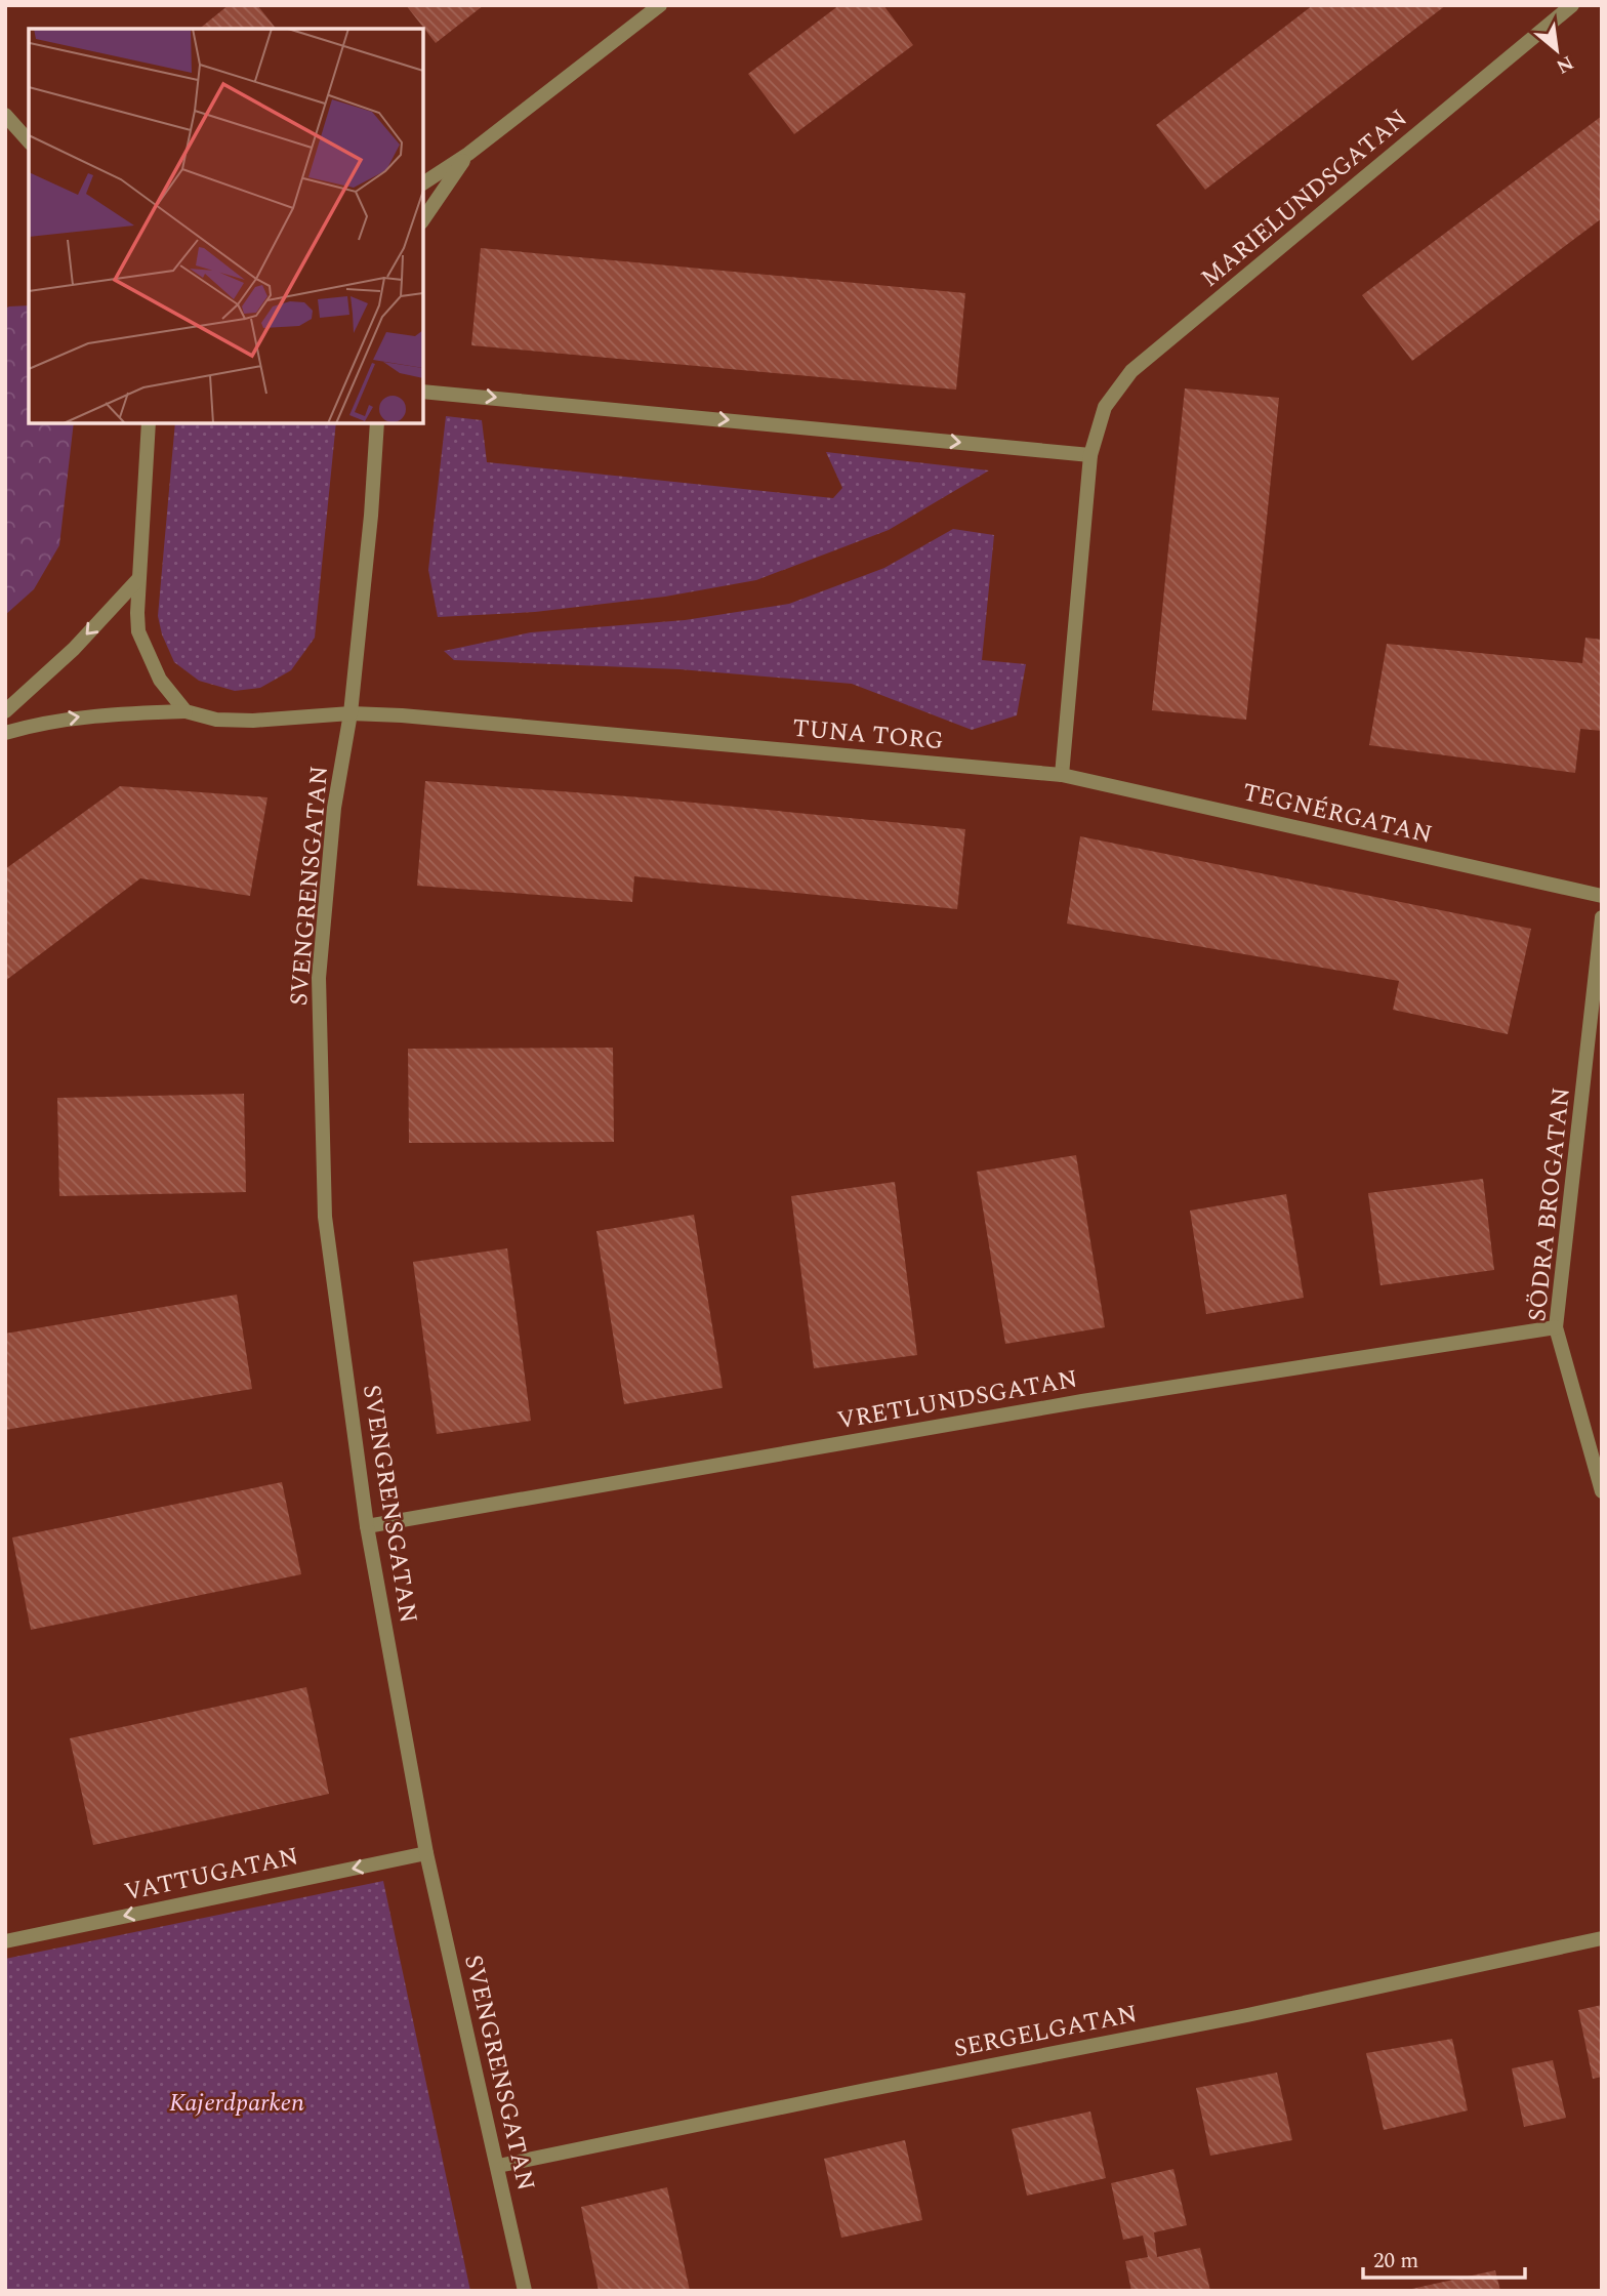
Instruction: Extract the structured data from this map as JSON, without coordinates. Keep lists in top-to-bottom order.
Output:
{
  "streets": {
    "street": [
      "MARIELUNDSGATAN",
      "TUNA TORG",
      "TEGNÉRGATAN",
      "SVENGRENSGATAN",
      "SÖDRA BROGATAN",
      "VRETLUNDSGATAN",
      "VATTUGATAN",
      "SERGELGATAN"
    ]
  },
  "crossings": [
    ["TUNA TORG", "TEGNÉRGATAN"],
    ["TUNA TORG", "SVENGRENSGATAN"],
    ["SVENGRENSGATAN", "VRETLUNDSGATAN"],
    ["SVENGRENSGATAN", "VATTUGATAN"],
    ["SVENGRENSGATAN", "SERGELGATAN"],
    ["SÖDRA BROGATAN", "VRETLUNDSGATAN"]
  ],
  "one_way": ["VATTUGATAN"],
  "parks": ["Kajerdparken"],
  "scale_bar": "20 m",
  "north": "bottom right"
}
